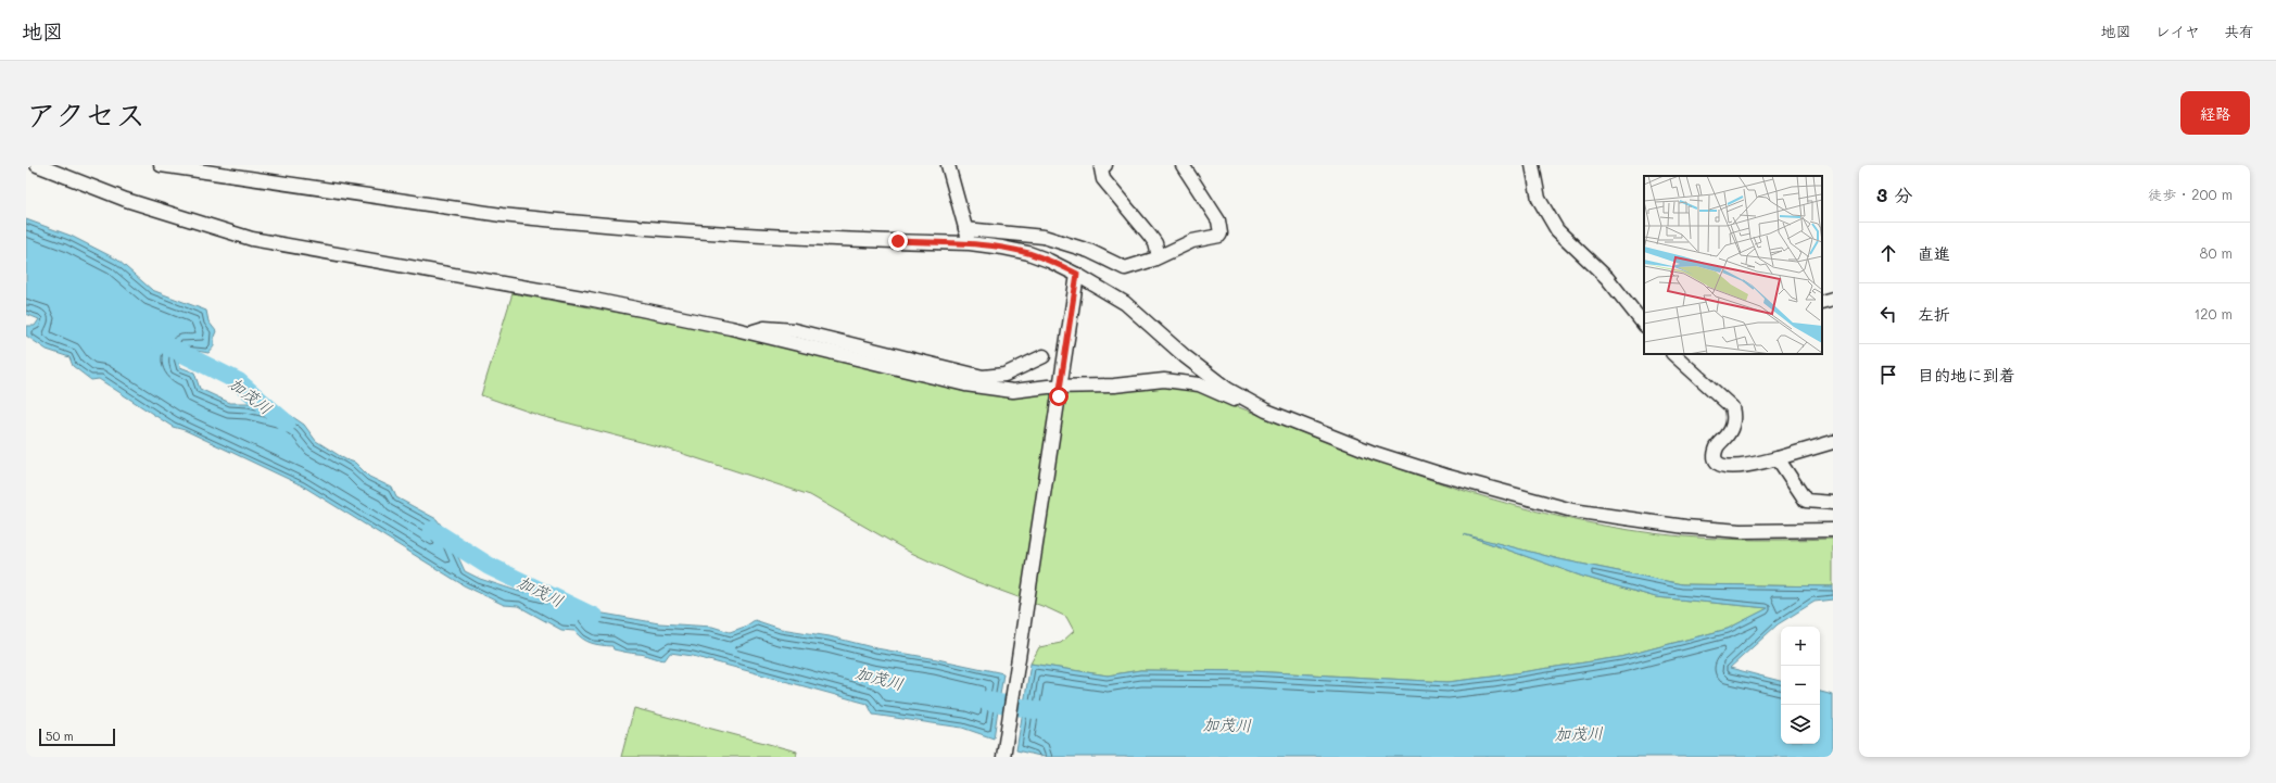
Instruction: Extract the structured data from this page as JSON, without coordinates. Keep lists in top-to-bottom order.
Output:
{
  "water": ["加茂川"],
  "scale_bar": "50 m",
  "page": {
    "header": "地図",
    "nav": ["地図", "レイヤ", "共有"],
    "title": "アクセス",
    "buttons": "経路",
    "heading": ["3 分", "徒歩 · 200 m"],
    "list": [
      ["直進", "80 m"],
      ["左折", "120 m"],
      "目的地に到着"
    ],
    "map_buttons": ["+", "−"],
    "scale": "50 m"
  }
}
